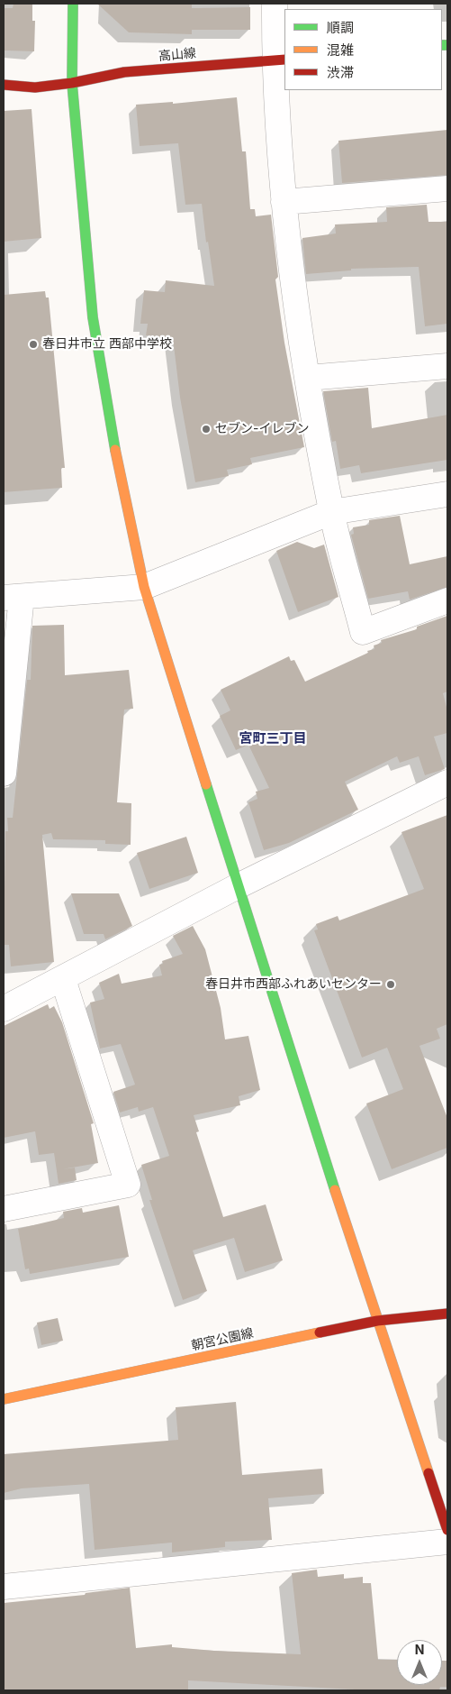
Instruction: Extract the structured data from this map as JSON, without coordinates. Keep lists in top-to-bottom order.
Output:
{
  "streets": {
    "street": ["高山線", "朝宮公園線"]
  },
  "districts": ["宮町三丁目"],
  "places": ["春日井市立 西部中学校", "セブン-イレブン", "春日井市西部ふれあいセンター"],
  "legend": ["順調", "混雑", "渋滞"],
  "north": "top"
}
